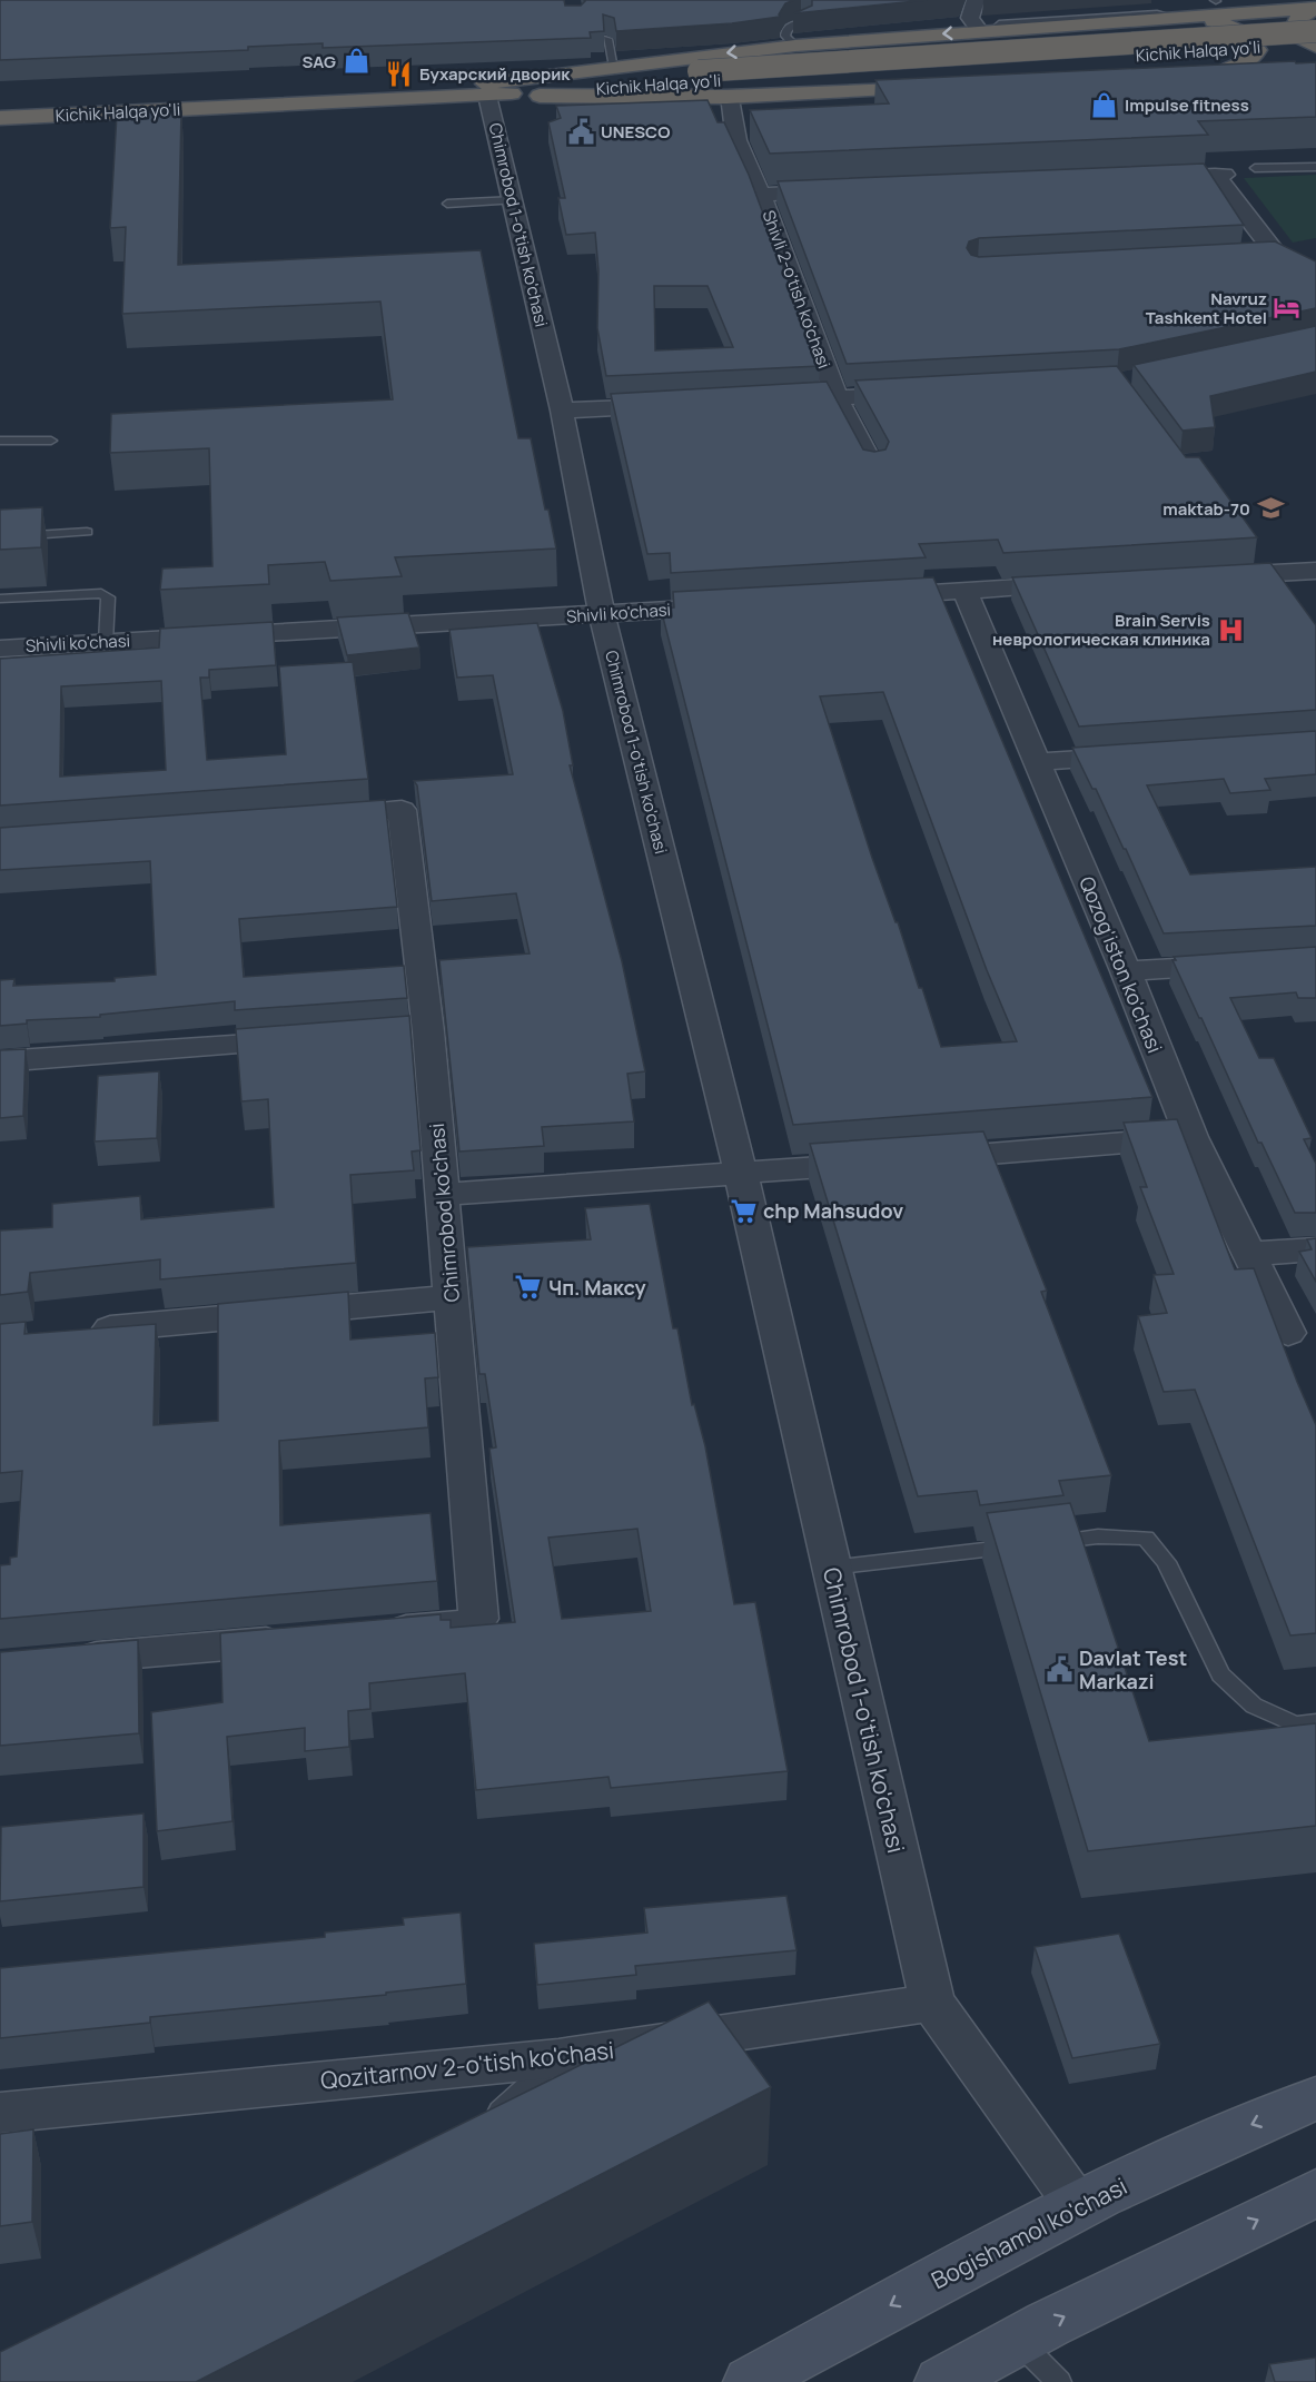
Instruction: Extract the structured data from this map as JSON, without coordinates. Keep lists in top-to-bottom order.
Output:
{
  "streets": {
    "highway": ["Kichik Halqa yo'li"],
    "main road": ["Bogishamol ko'chasi"],
    "street": [
      "Chimrobod 1-o'tish ko'chasi",
      "Shivli 2-o'tish ko'chasi",
      "Shivli ko'chasi",
      "Qozog'iston ko'chasi",
      "Chimrobod ko'chasi",
      "Qozitarnov 2-o'tish ko'chasi"
    ]
  },
  "crossings": [
    ["Kichik Halqa yo'li", "Chimrobod 1-o'tish ko'chasi"],
    ["Chimrobod 1-o'tish ko'chasi", "Shivli ko'chasi"],
    ["Chimrobod 1-o'tish ko'chasi", "Qozitarnov 2-o'tish ko'chasi"],
    ["Chimrobod 1-o'tish ko'chasi", "Bogishamol ko'chasi"]
  ],
  "places": {
    "shop": ["SAG", "Impulse fitness"],
    "restaurant": ["Бухарский дворик"],
    "public building": ["UNESCO", "Davlat Test Markazi"],
    "hotel": ["Navruz Tashkent Hotel"],
    "school or university": ["maktab-70"],
    "hospital": ["Brain Servis неврологическая клиника"],
    "supermarket": ["chp Mahsudov", "Чп. Максу"]
  }
}
